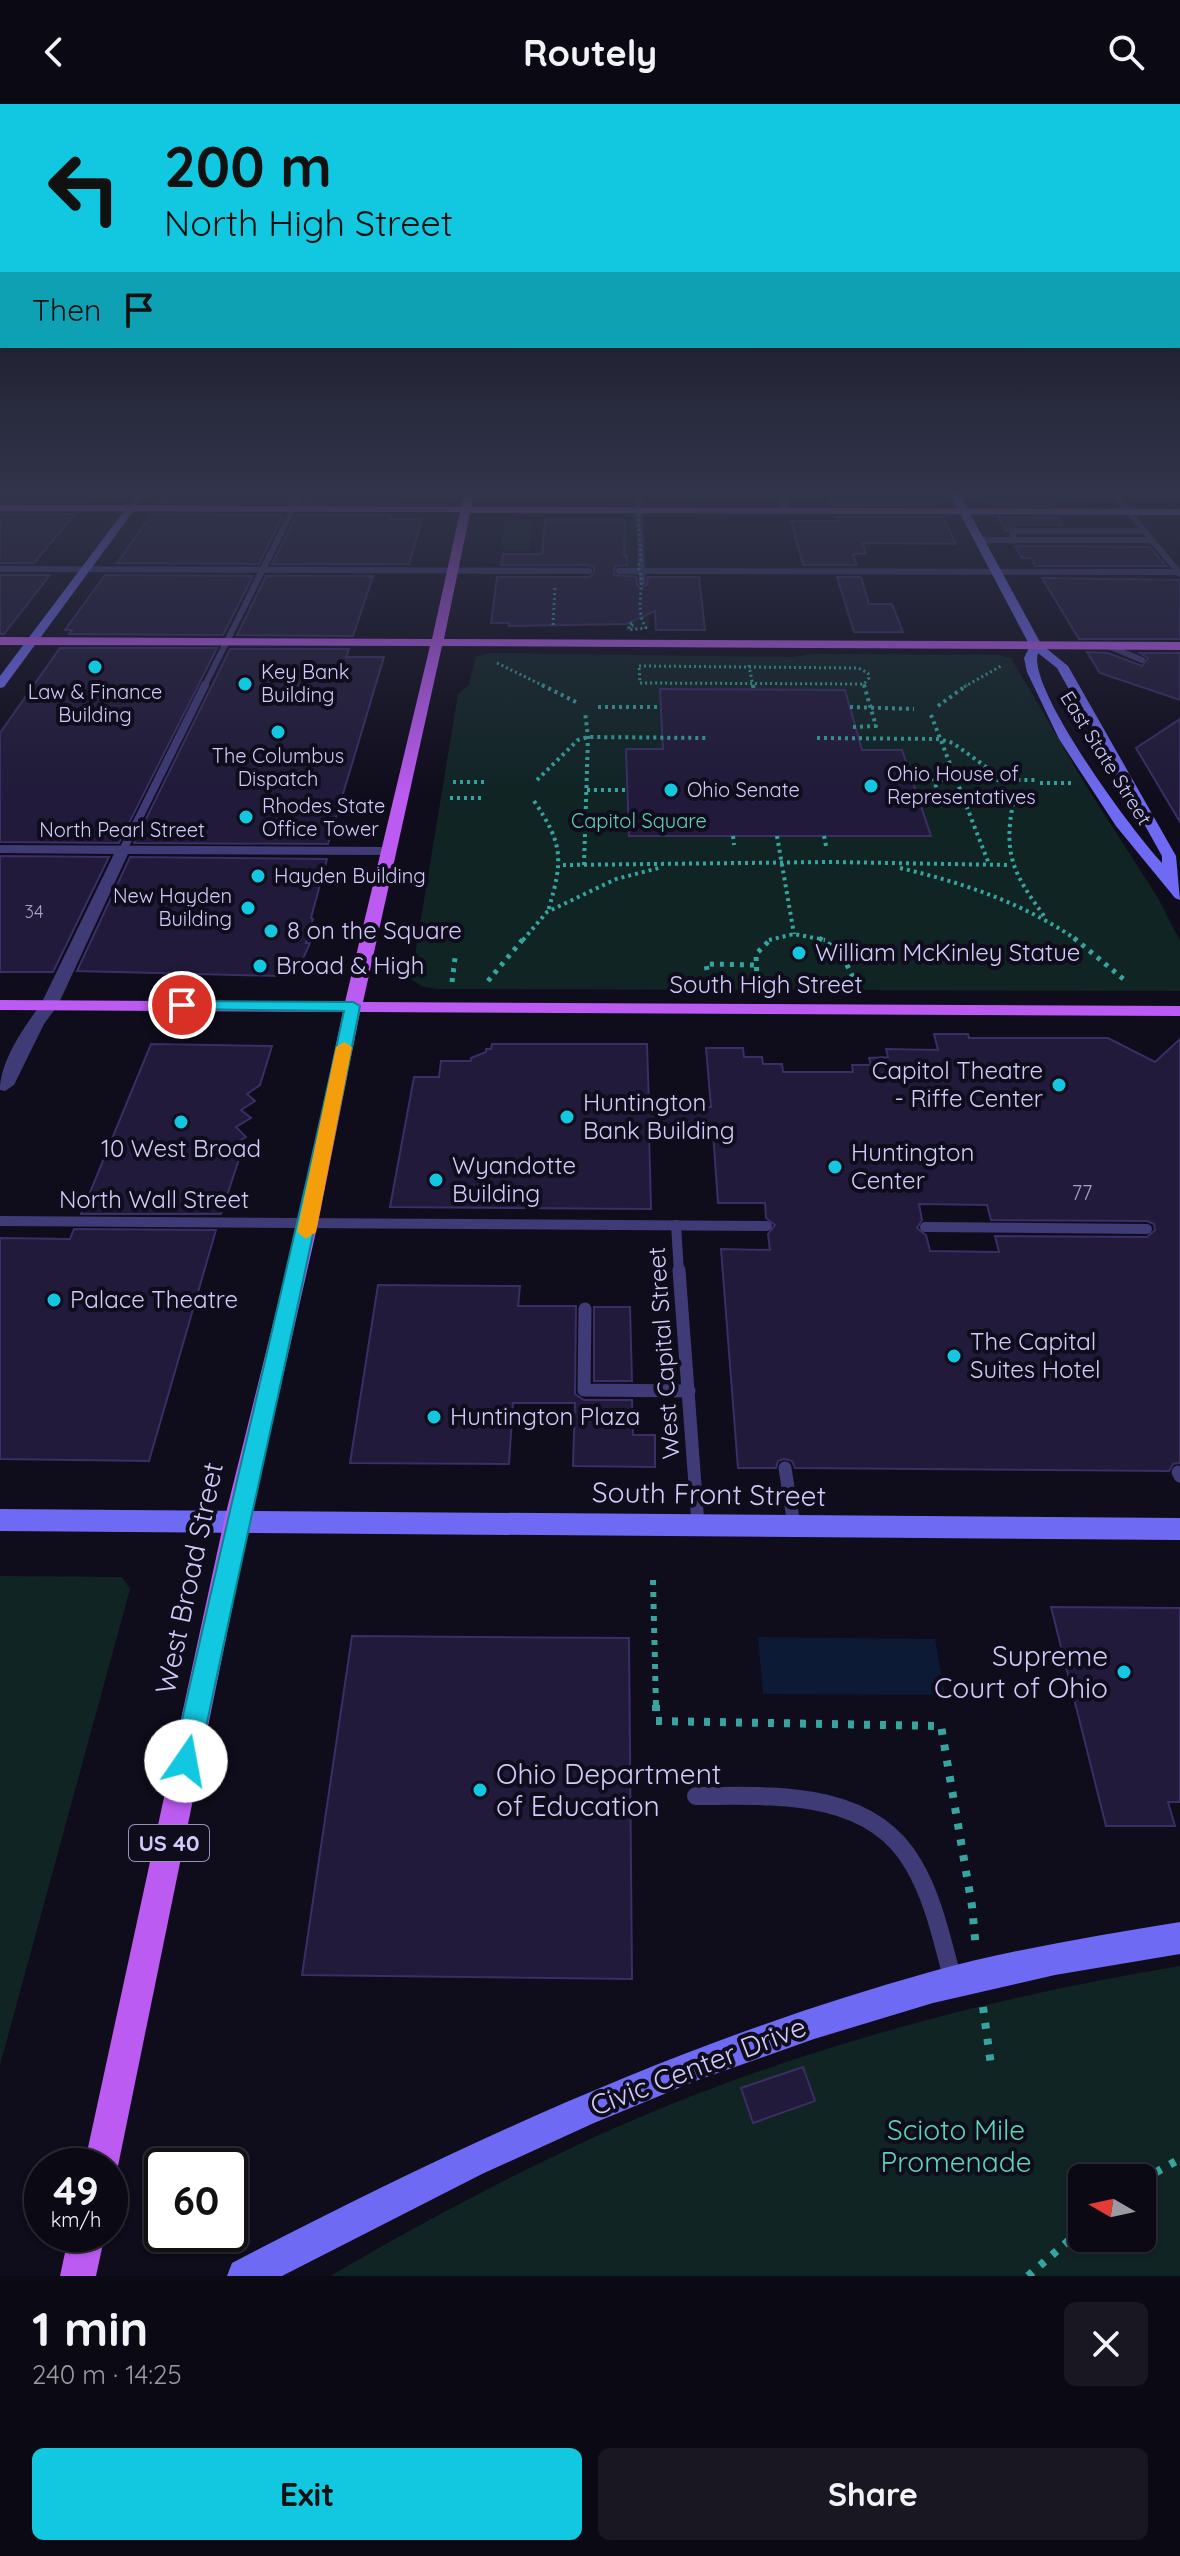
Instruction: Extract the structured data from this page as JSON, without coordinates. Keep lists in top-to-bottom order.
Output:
{
  "streets": {
    "main road": ["South High Street", "West Broad Street", "US 40"],
    "street": [
      "East State Street",
      "North Pearl Street",
      "South Front Street",
      "Civic Center Drive"
    ],
    "lane": ["North Wall Street", "West Capital Street"]
  },
  "crossings": [
    ["North Pearl Street", "US 40"],
    ["South High Street", "West Broad Street"],
    ["South High Street", "US 40"],
    ["North Wall Street", "West Capital Street"],
    ["North Wall Street", "West Broad Street"],
    ["West Capital Street", "South Front Street"],
    ["South Front Street", "West Broad Street"],
    ["West Broad Street", "US 40"]
  ],
  "parks": ["Capitol Square", "Scioto Mile Promenade"],
  "places": [
    "Law & Finance Building",
    "Key Bank Building",
    "The Columbus Dispatch",
    "Ohio House of Representatives",
    "Ohio Senate",
    "Rhodes State Office Tower",
    "Hayden Building",
    "New Hayden Building",
    "8 on the Square",
    "William McKinley Statue",
    "Broad & High",
    "Capitol Theatre - Riffe Center",
    "Huntington Bank Building",
    "10 West Broad",
    "Huntington Center",
    "Wyandotte Building",
    "Palace Theatre",
    "The Capital Suites Hotel",
    "Huntington Plaza",
    "Supreme Court of Ohio",
    "Ohio Department of Education"
  ],
  "house_numbers": ["34", "77"],
  "north": "left",
  "page": {
    "header": "Routely",
    "turn": ["200 m", "North High Street"],
    "then": "Then",
    "speed": "49 km/h",
    "limit": "60",
    "heading": ["1 min", "240 m · 14:25"],
    "buttons": ["Exit", "Share"]
  }
}
